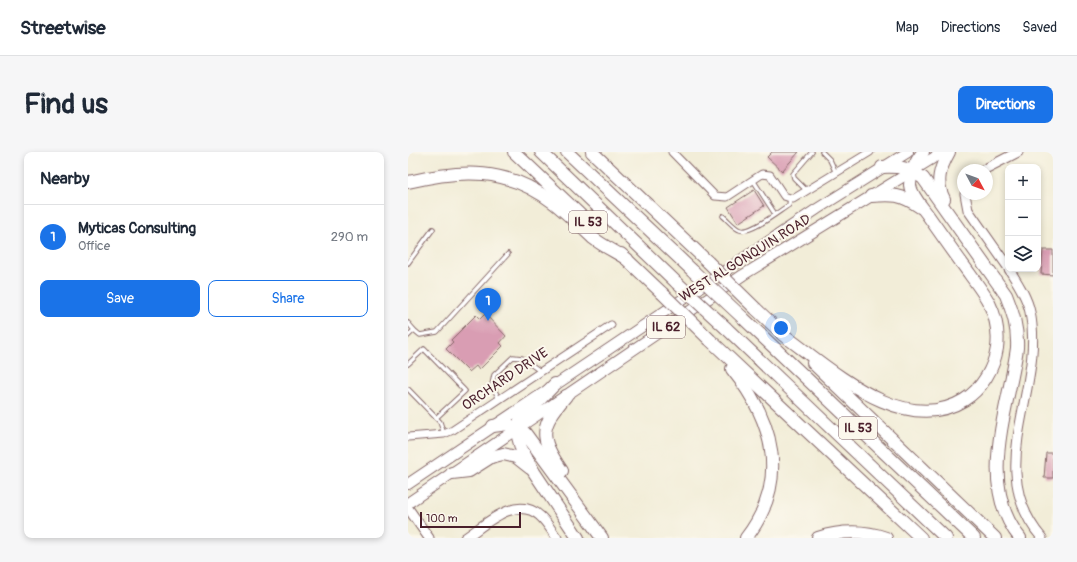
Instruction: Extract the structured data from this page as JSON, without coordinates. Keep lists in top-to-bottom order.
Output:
{
  "streets": {
    "highway": ["IL 53"],
    "main road": ["WEST ALGONQUIN ROAD", "IL 62"],
    "street": ["ORCHARD DRIVE"]
  },
  "scale_bar": "100 m",
  "north": "bottom right",
  "page": {
    "header": "Streetwise",
    "nav": ["Map", "Directions", "Saved"],
    "buttons": [
      "Directions",
      ["Save", "Share"]
    ],
    "title": "Find us",
    "heading": "Nearby",
    "map_buttons": ["+", "−"],
    "list": [
      {
        "mark": "1",
        "name": "Myticas Consulting",
        "note": "Office",
        "value": "290 m"
      }
    ],
    "pins": "1",
    "scale": "100 m"
  }
}
